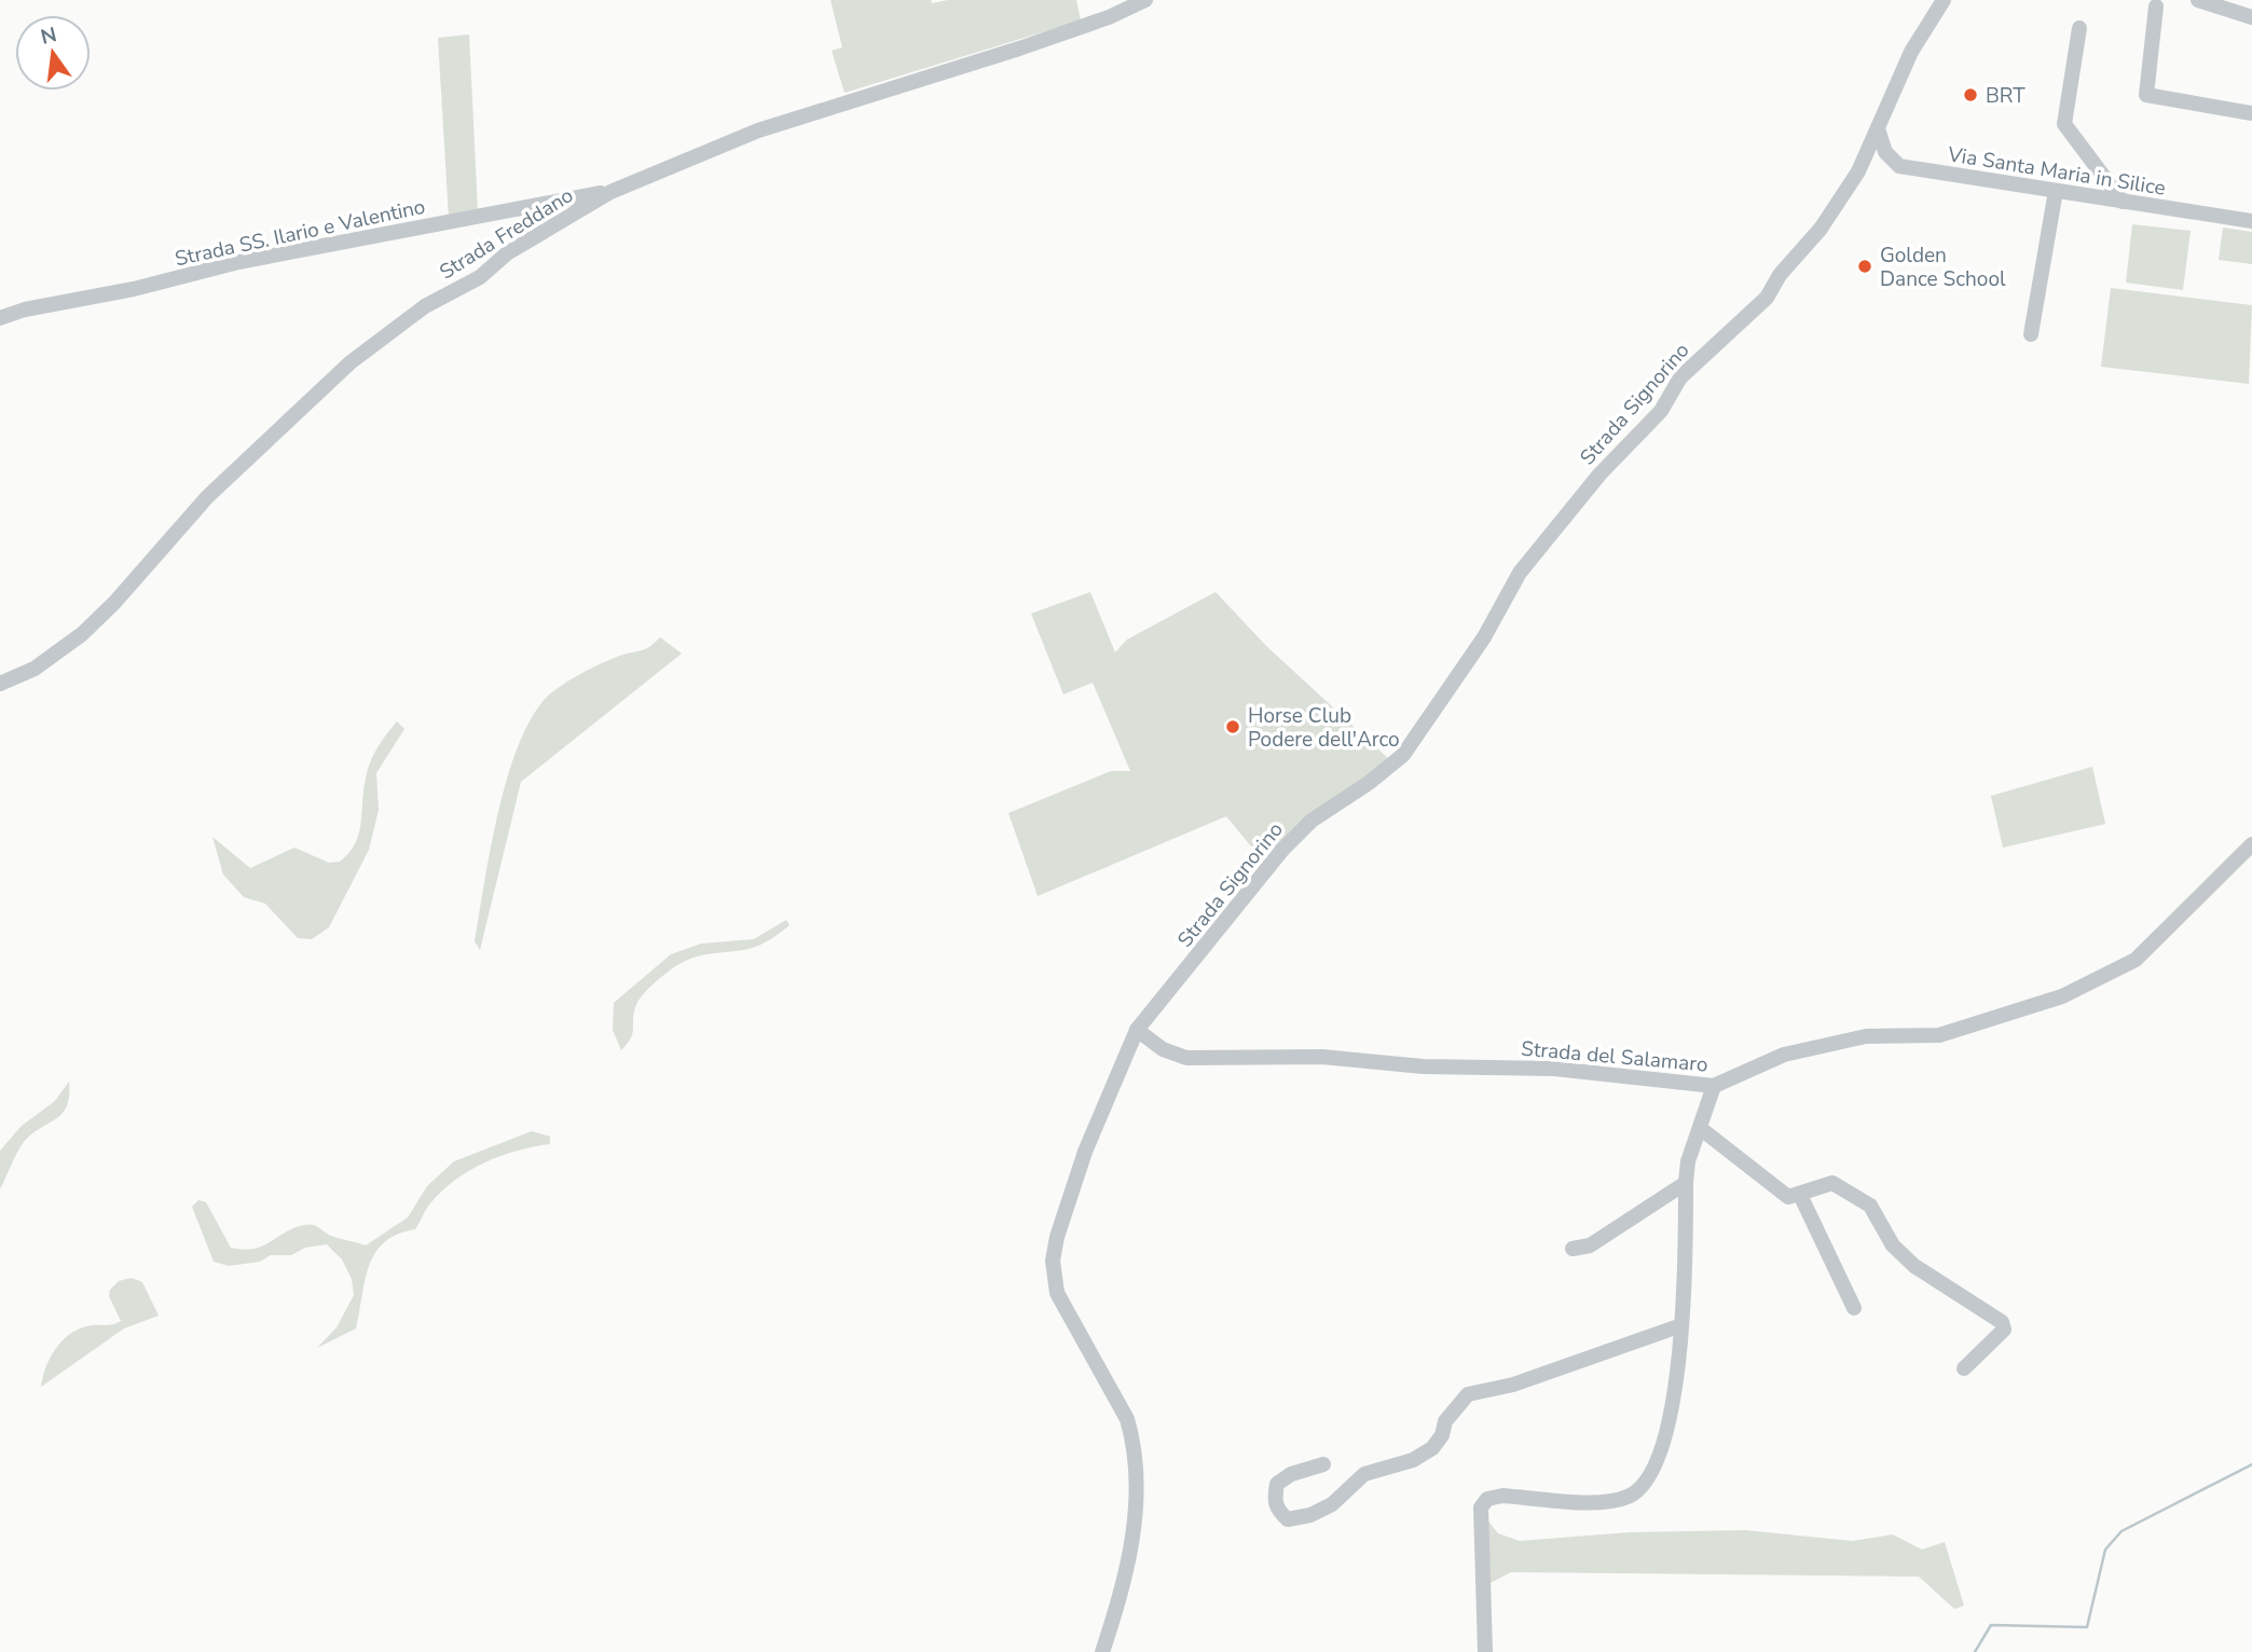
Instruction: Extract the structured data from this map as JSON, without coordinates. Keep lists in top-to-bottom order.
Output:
{
  "streets": {
    "street": [
      "Via Santa Maria in Silice",
      "Strada SS. Ilario e Valentino",
      "Strada Freddano",
      "Strada Signorino",
      "Strada del Salamaro"
    ]
  },
  "crossings": [
    ["Via Santa Maria in Silice", "Strada Signorino"],
    ["Strada SS. Ilario e Valentino", "Strada Freddano"],
    ["Strada Signorino", "Strada del Salamaro"]
  ],
  "places": ["BRT", "Golden Dance School", "Horse Club Podere dell'Arco"],
  "north": "top"
}
